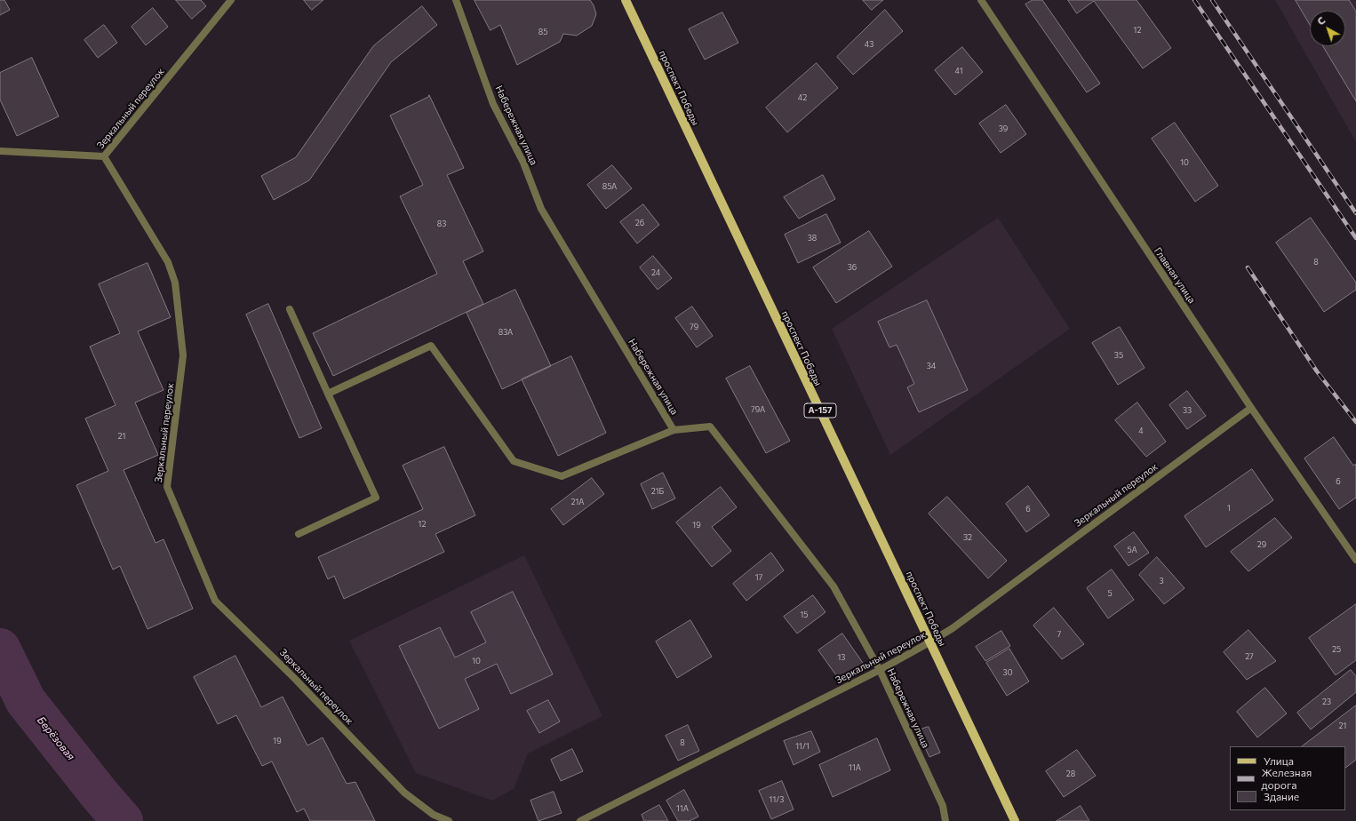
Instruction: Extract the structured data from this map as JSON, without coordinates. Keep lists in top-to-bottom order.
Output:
{
  "streets": {
    "main road": ["проспект Победы", "А-157"],
    "street": ["Зеркальный переулок", "Набережная улица", "Главная улица"]
  },
  "crossings": [
    ["проспект Победы", "Зеркальный переулок"],
    ["Зеркальный переулок", "Набережная улица"],
    ["Зеркальный переулок", "Главная улица"]
  ],
  "water": ["Берёзовая"],
  "house_numbers": [
    "12",
    "85",
    "43",
    "41",
    "42",
    "39",
    "10",
    "85А",
    "26",
    "83",
    "38",
    "8",
    "36",
    "24",
    "79",
    "83А",
    "35",
    "34",
    "79А",
    "33",
    "4",
    "21",
    "6",
    "21Б",
    "21А",
    "1",
    "6",
    "12",
    "19",
    "32",
    "29",
    "5А",
    "17",
    "3",
    "5",
    "15",
    "7",
    "25",
    "27",
    "13",
    "10",
    "30",
    "23",
    "21",
    "19",
    "8",
    "11/1",
    "11А",
    "28",
    "11/3",
    "11А"
  ],
  "legend": ["Улица", "Железная дорога", "Здание"],
  "north": "top left"
}
